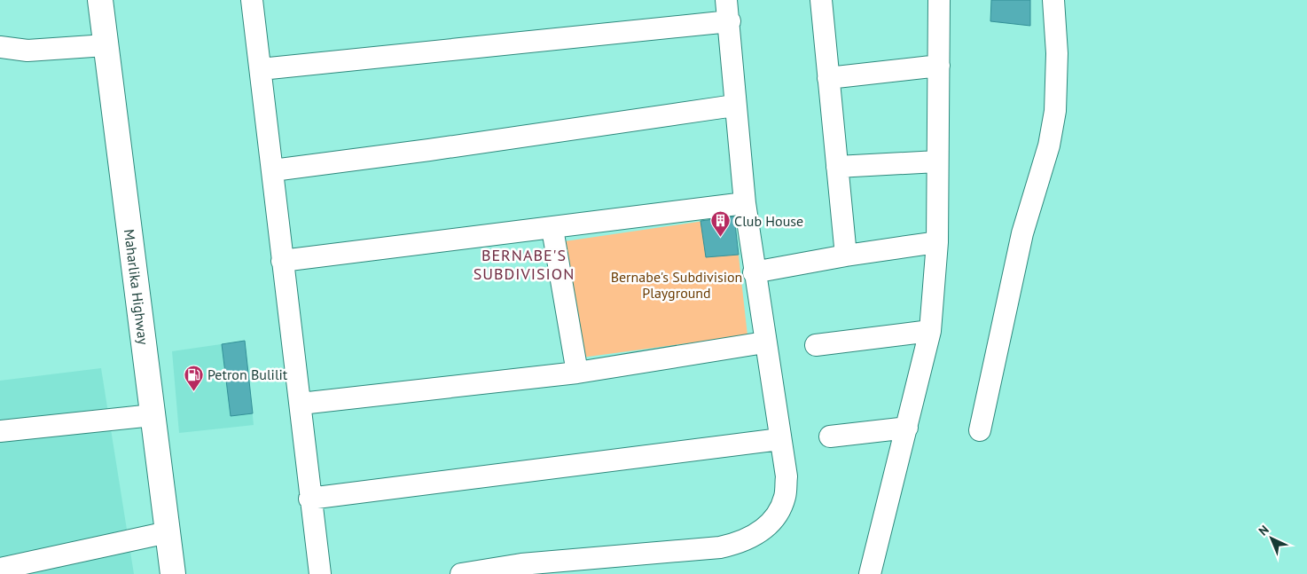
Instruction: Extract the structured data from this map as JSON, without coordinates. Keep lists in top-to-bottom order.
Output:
{
  "streets": {
    "main road": ["Maharlika Highway"]
  },
  "districts": ["BERNABE'S SUBDIVISION"],
  "parks": ["Bernabe's Subdivision Playground"],
  "places": {
    "building": ["Club House"],
    "fuel station": ["Petron Bulilit"]
  },
  "north": "top left"
}
